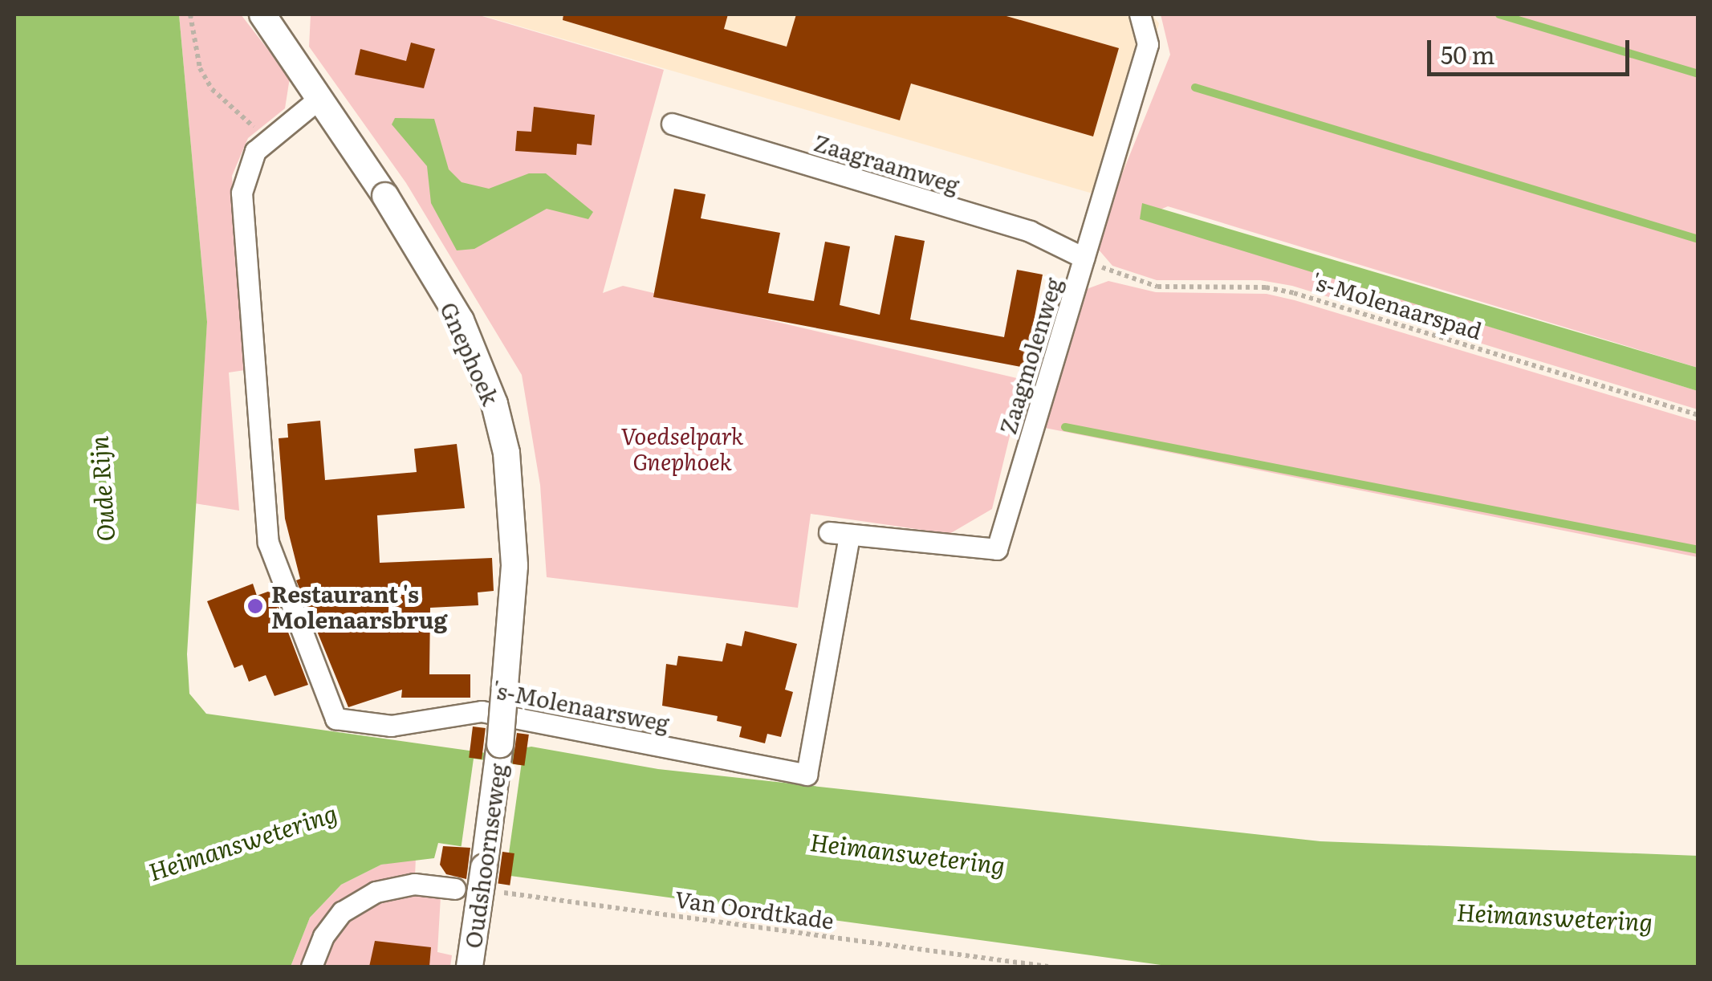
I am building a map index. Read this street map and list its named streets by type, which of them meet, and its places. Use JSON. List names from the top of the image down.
{
  "streets": {
    "street": [
      "Zaagraamweg",
      "Gnephoek",
      "Zaagmolenweg",
      "'s-Molenaarsweg",
      "Oudshoornseweg"
    ],
    "path": ["'s-Molenaarspad", "Van Oordtkade"]
  },
  "crossings": [
    ["Zaagraamweg", "'s-Molenaarspad"],
    ["Zaagraamweg", "Zaagmolenweg"],
    ["'s-Molenaarspad", "Zaagmolenweg"],
    ["Gnephoek", "'s-Molenaarsweg"],
    ["Gnephoek", "Oudshoornseweg"],
    ["Zaagmolenweg", "'s-Molenaarsweg"]
  ],
  "water": ["Oude Rijn", "Heimanswetering"],
  "parks": ["Voedselpark Gnephoek"],
  "places": ["Restaurant 's Molenaarsbrug"],
  "scale_bar": "50 m"
}
